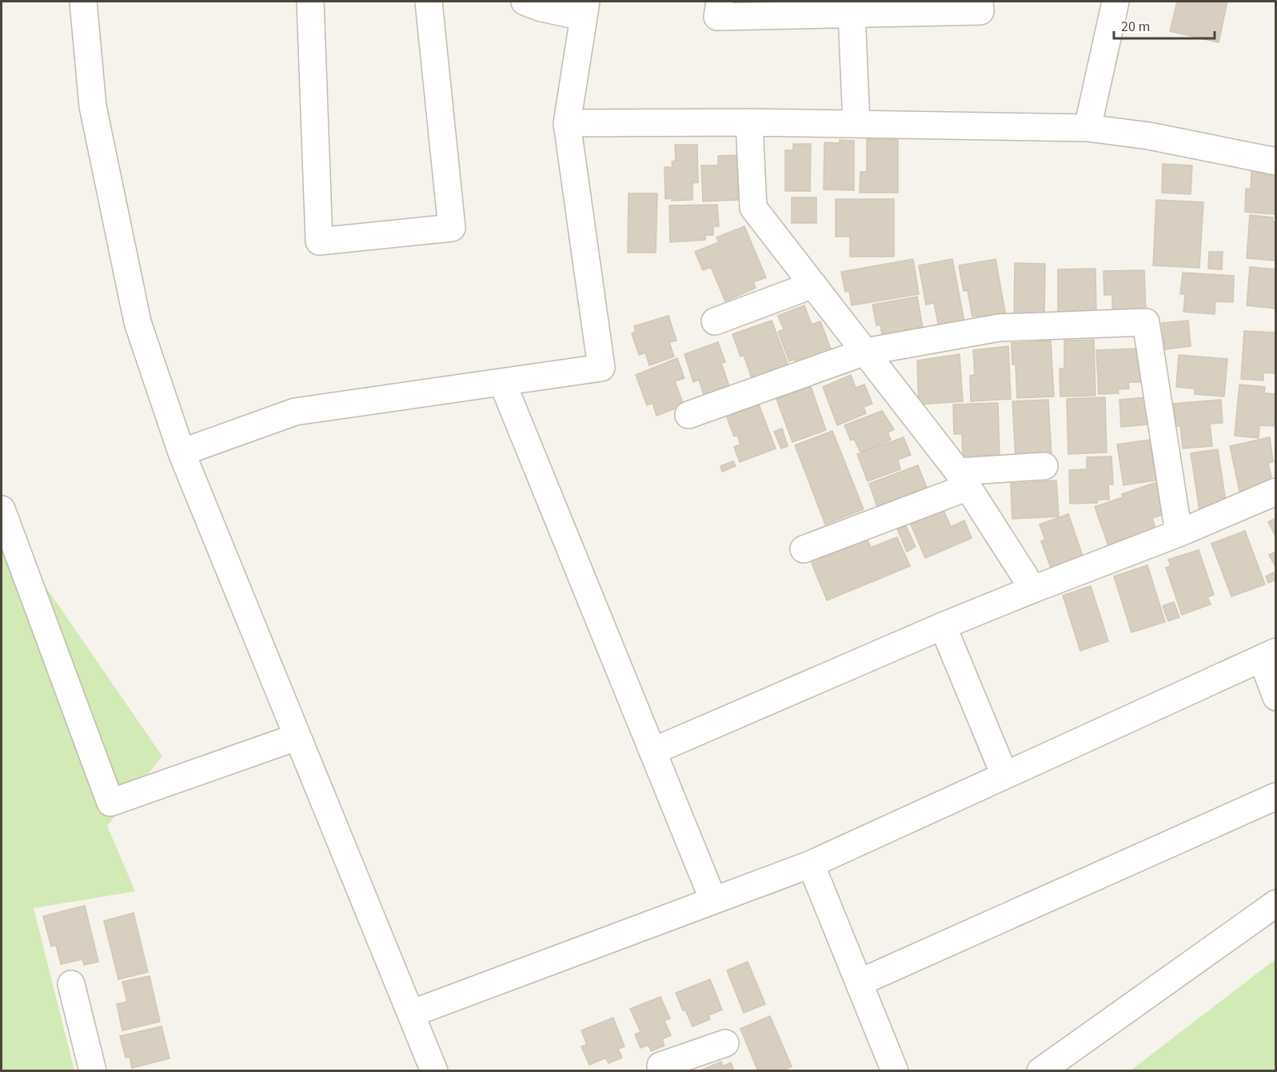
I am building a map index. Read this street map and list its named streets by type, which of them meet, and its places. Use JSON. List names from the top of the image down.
{
  "scale_bar": "20 m"
}
